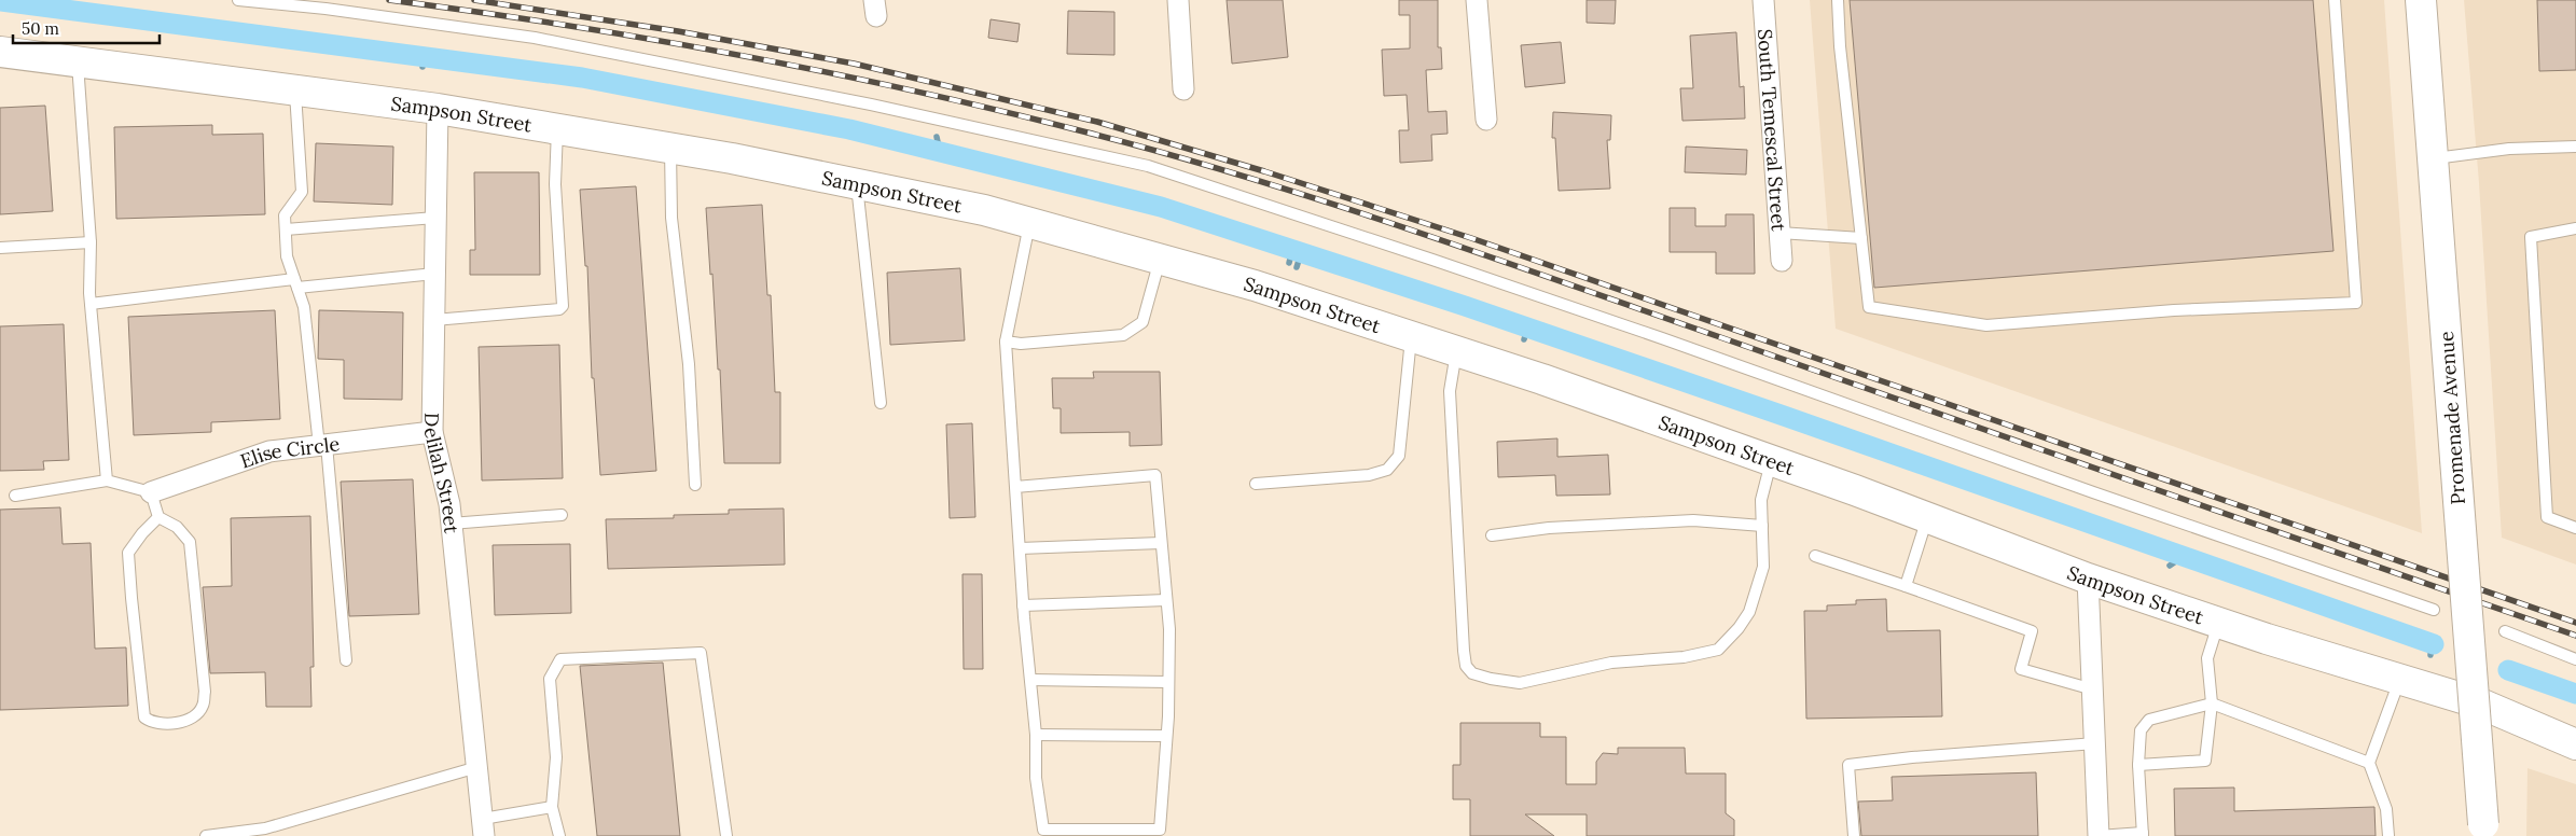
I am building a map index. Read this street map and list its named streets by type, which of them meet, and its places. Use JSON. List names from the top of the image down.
{
  "streets": {
    "street": [
      "Sampson Street",
      "South Temescal Street",
      "Promenade Avenue",
      "Elise Circle",
      "Delilah Street"
    ]
  },
  "crossings": [
    ["Sampson Street", "Delilah Street"],
    ["Elise Circle", "Delilah Street"]
  ],
  "scale_bar": "50 m"
}
